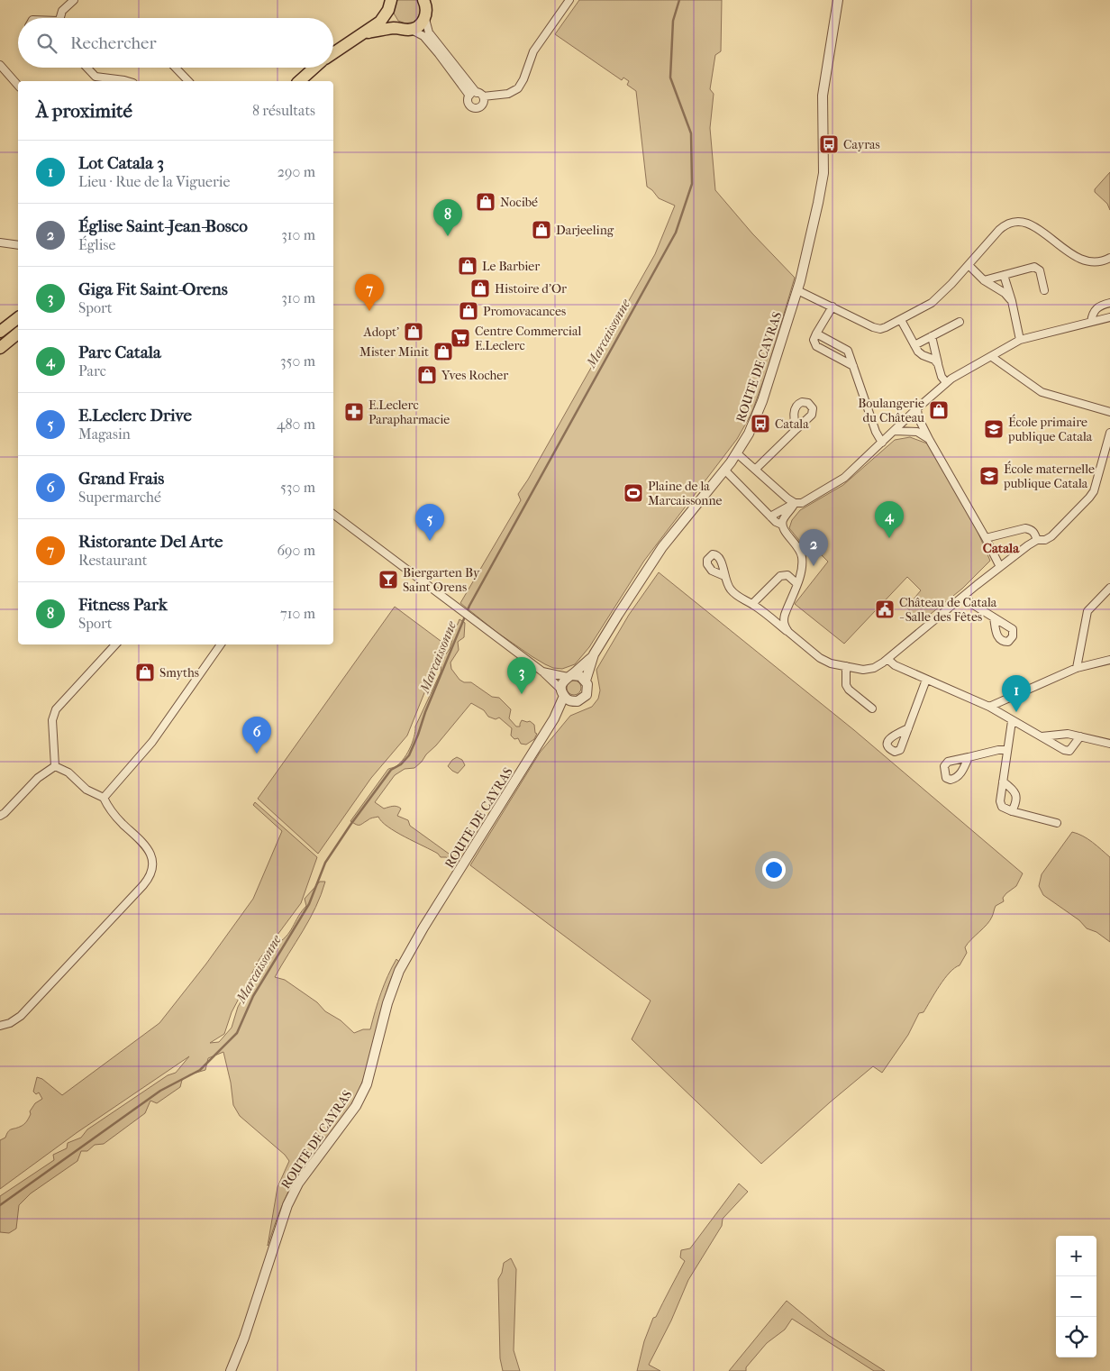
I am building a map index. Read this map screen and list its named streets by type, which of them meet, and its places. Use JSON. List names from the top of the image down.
{
  "streets": {
    "street": ["ROUTE DE CAYRAS"]
  },
  "districts": ["Catala"],
  "water": ["Marcaissonne"],
  "places": {
    "bus stop": ["Cayras", "Catala"],
    "shop": [
      "Nocibé",
      "Darjeeling",
      "Le Barbier",
      "Histoire d'Or",
      "Promovacances",
      "Adopt'",
      "Mister Minit",
      "Yves Rocher",
      "Boulangerie du Château",
      "Smyths"
    ],
    "supermarket": ["Centre Commercial E.Leclerc"],
    "pharmacy": ["E.Leclerc Parapharmacie"],
    "school or university": ["École primaire publique Catala", "École maternelle publique Catala"],
    "sports": ["Plaine de la Marcaissonne"],
    "bar": ["Biergarten By Saint Orens"],
    "public building": ["Château de Catala - Salle des Fêtes"]
  },
  "page": {
    "search": "Rechercher",
    "heading": ["À proximité", "8 résultats"],
    "list": [
      {
        "mark": "1",
        "name": "Lot Catala 3",
        "note": "Lieu · Rue de la Viguerie",
        "value": "290 m"
      },
      {
        "mark": "2",
        "name": "Église Saint-Jean-Bosco",
        "note": "Église",
        "value": "310 m"
      },
      {
        "mark": "3",
        "name": "Giga Fit Saint-Orens",
        "note": "Sport",
        "value": "310 m"
      },
      {
        "mark": "4",
        "name": "Parc Catala",
        "note": "Parc",
        "value": "350 m"
      },
      {
        "mark": "5",
        "name": "E.Leclerc Drive",
        "note": "Magasin",
        "value": "480 m"
      },
      {
        "mark": "6",
        "name": "Grand Frais",
        "note": "Supermarché",
        "value": "530 m"
      },
      {
        "mark": "7",
        "name": "Ristorante Del Arte",
        "note": "Restaurant",
        "value": "690 m"
      },
      {
        "mark": "8",
        "name": "Fitness Park",
        "note": "Sport",
        "value": "710 m"
      }
    ],
    "pins": [
      "8",
      "7",
      "4",
      "5",
      "2",
      "3",
      "1",
      "6"
    ],
    "map_buttons": ["+", "−"]
  }
}
